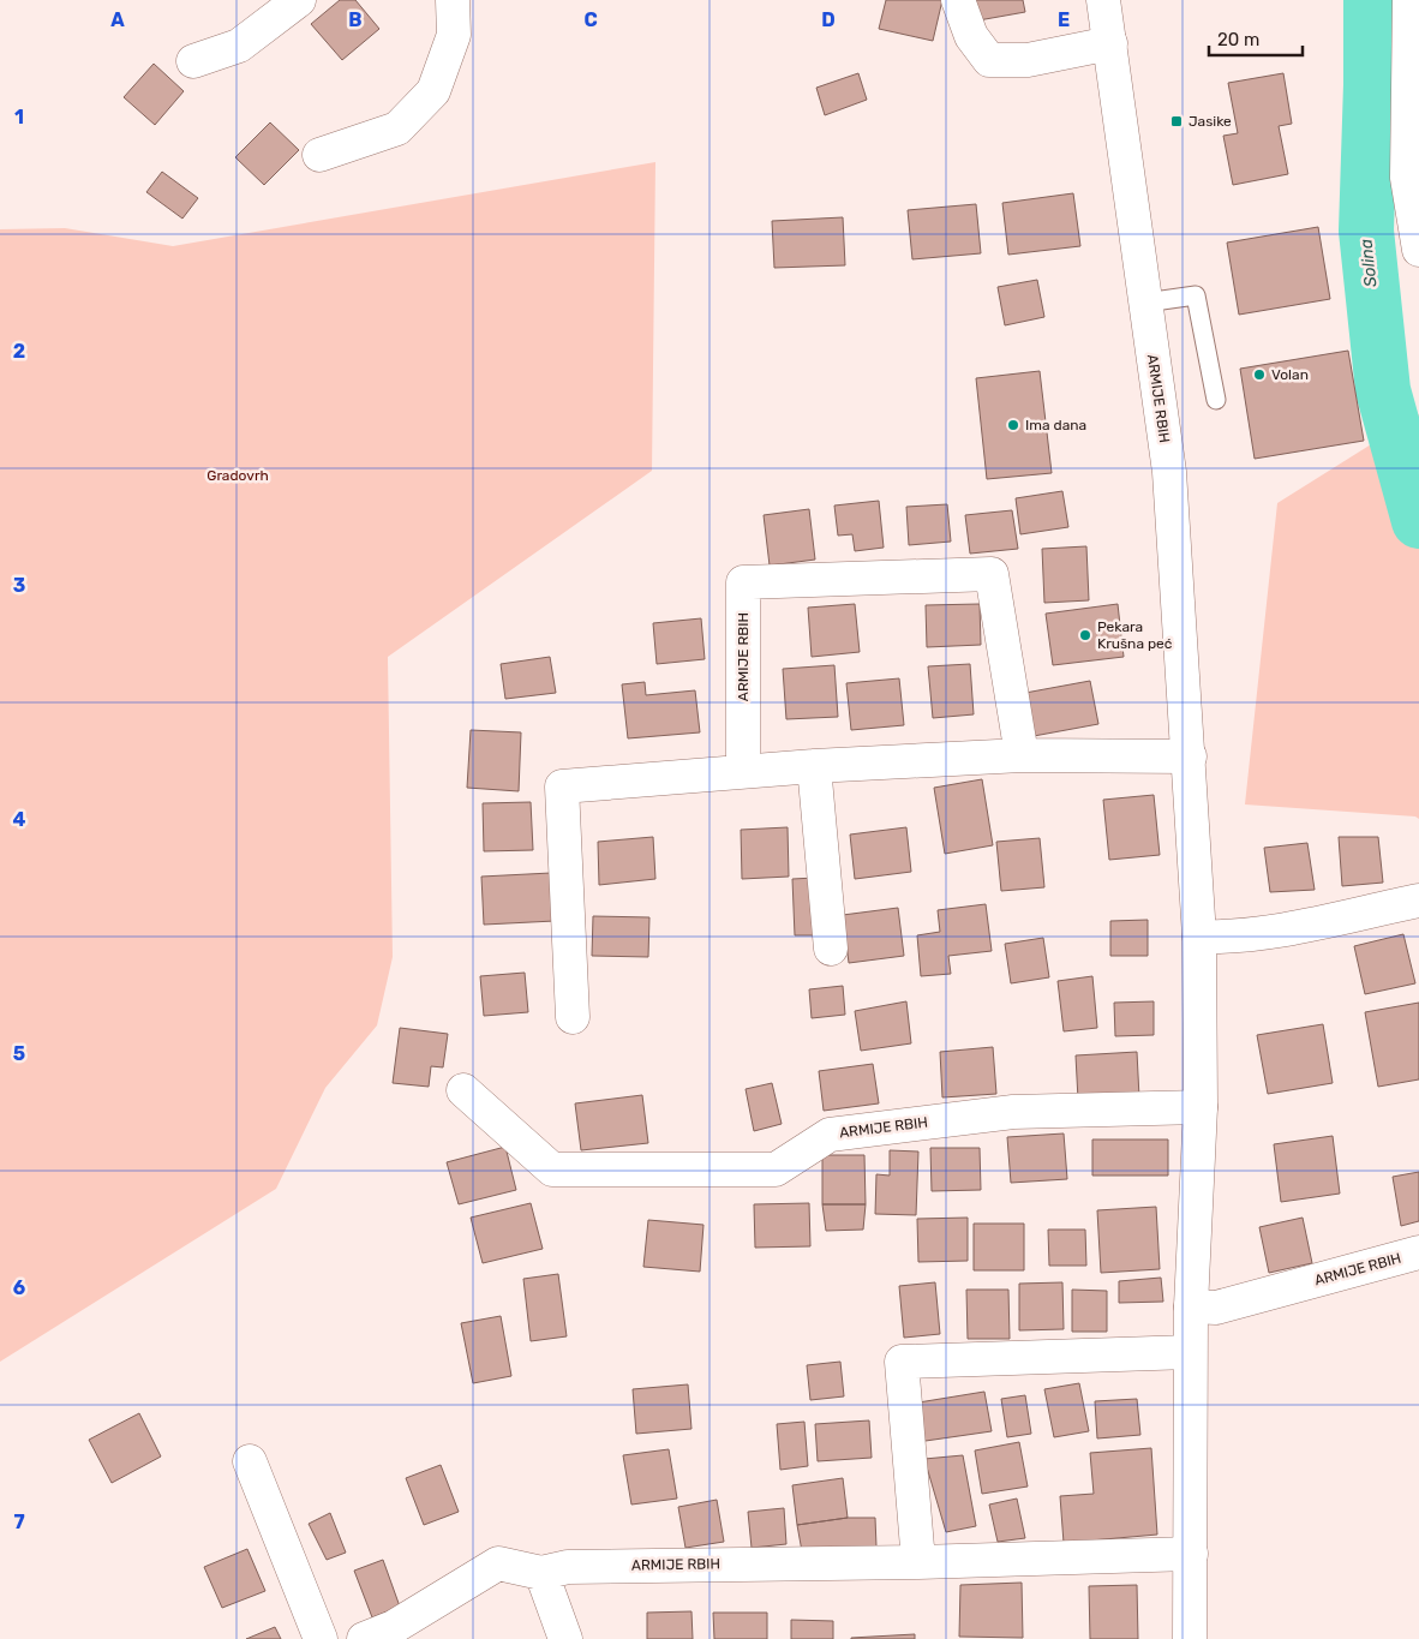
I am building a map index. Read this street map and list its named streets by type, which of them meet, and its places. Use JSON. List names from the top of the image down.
{
  "streets": {
    "street": ["ARMIJE RBIH"]
  },
  "water": ["Solina"],
  "parks": ["Gradovrh"],
  "places": {
    "transit": ["Jasike"],
    "other": ["Volan", "Ima dana", "Pekara Krušna peć"]
  },
  "scale_bar": "20 m",
  "grid": {
    "columns": [
      "A",
      "B",
      "C",
      "D",
      "E"
    ],
    "rows": [
      "1",
      "2",
      "3",
      "4",
      "5",
      "6",
      "7"
    ]
  }
}
